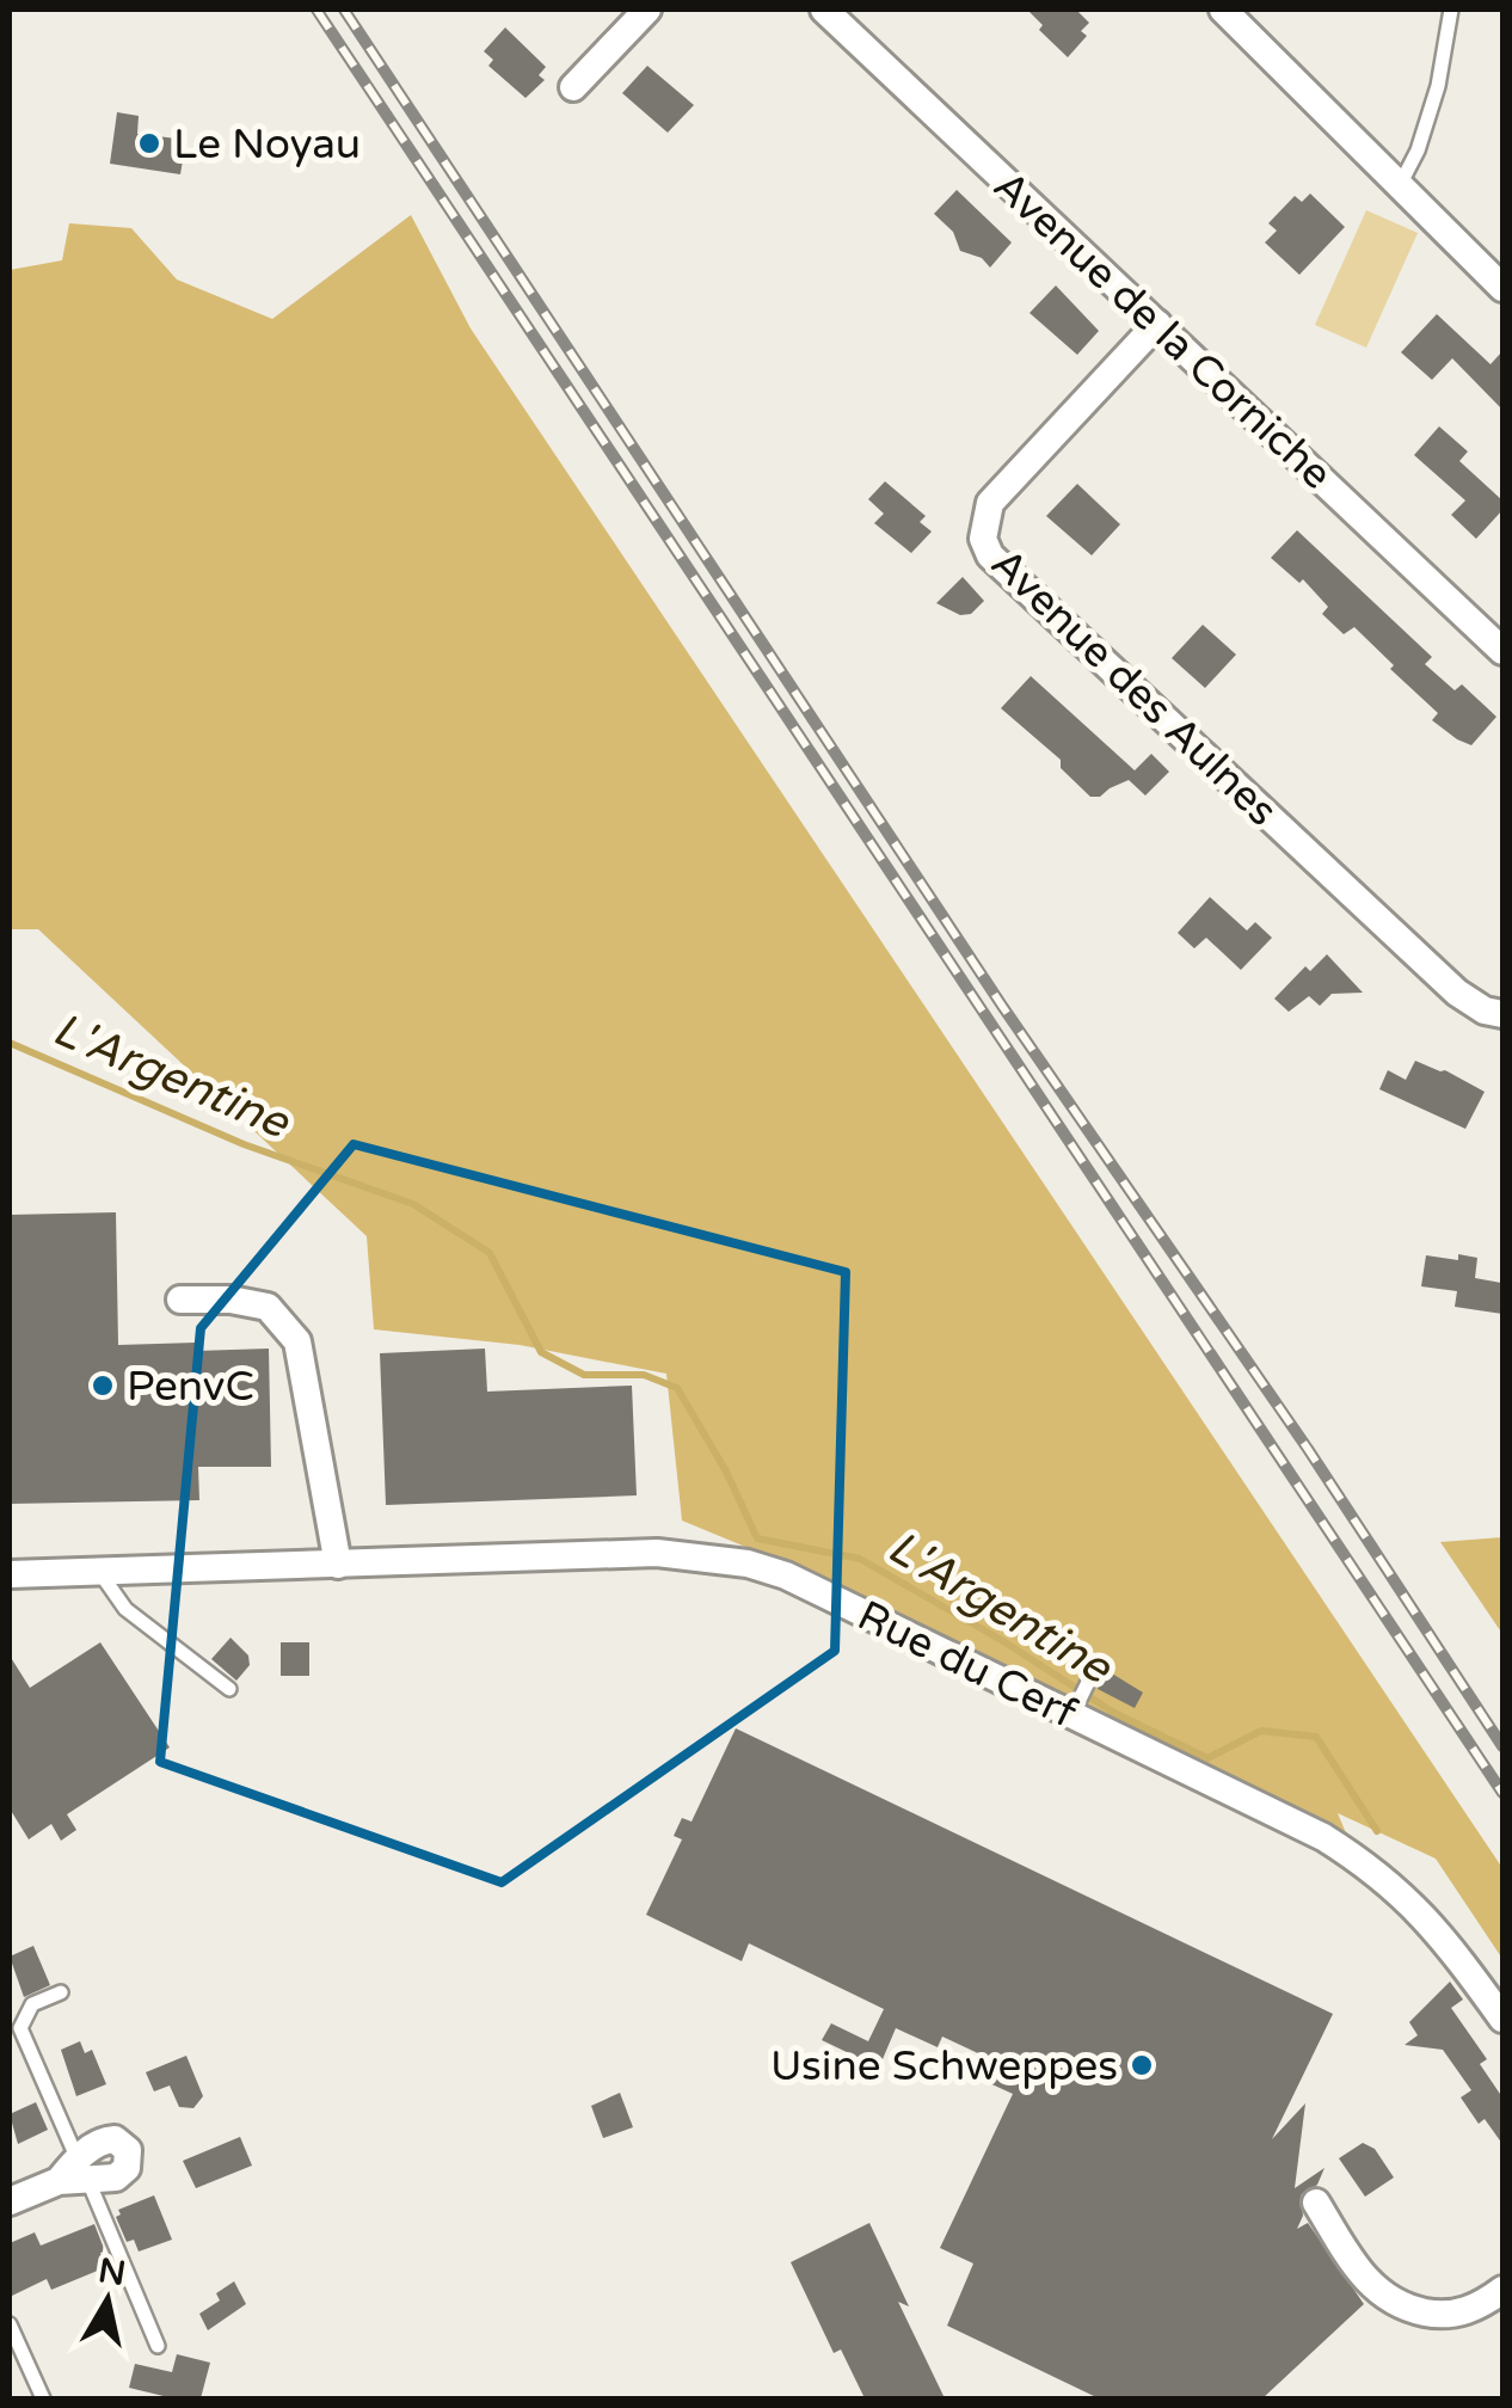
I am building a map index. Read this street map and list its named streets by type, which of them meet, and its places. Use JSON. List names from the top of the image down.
{
  "streets": {
    "street": ["Avenue de la Corniche", "Avenue des Aulnes", "Rue du Cerf"]
  },
  "crossings": [
    ["Avenue de la Corniche", "Avenue des Aulnes"]
  ],
  "water": ["L'Argentine"],
  "places": ["Le Noyau", "PenvC", "Usine Schweppes"],
  "north": "top"
}
